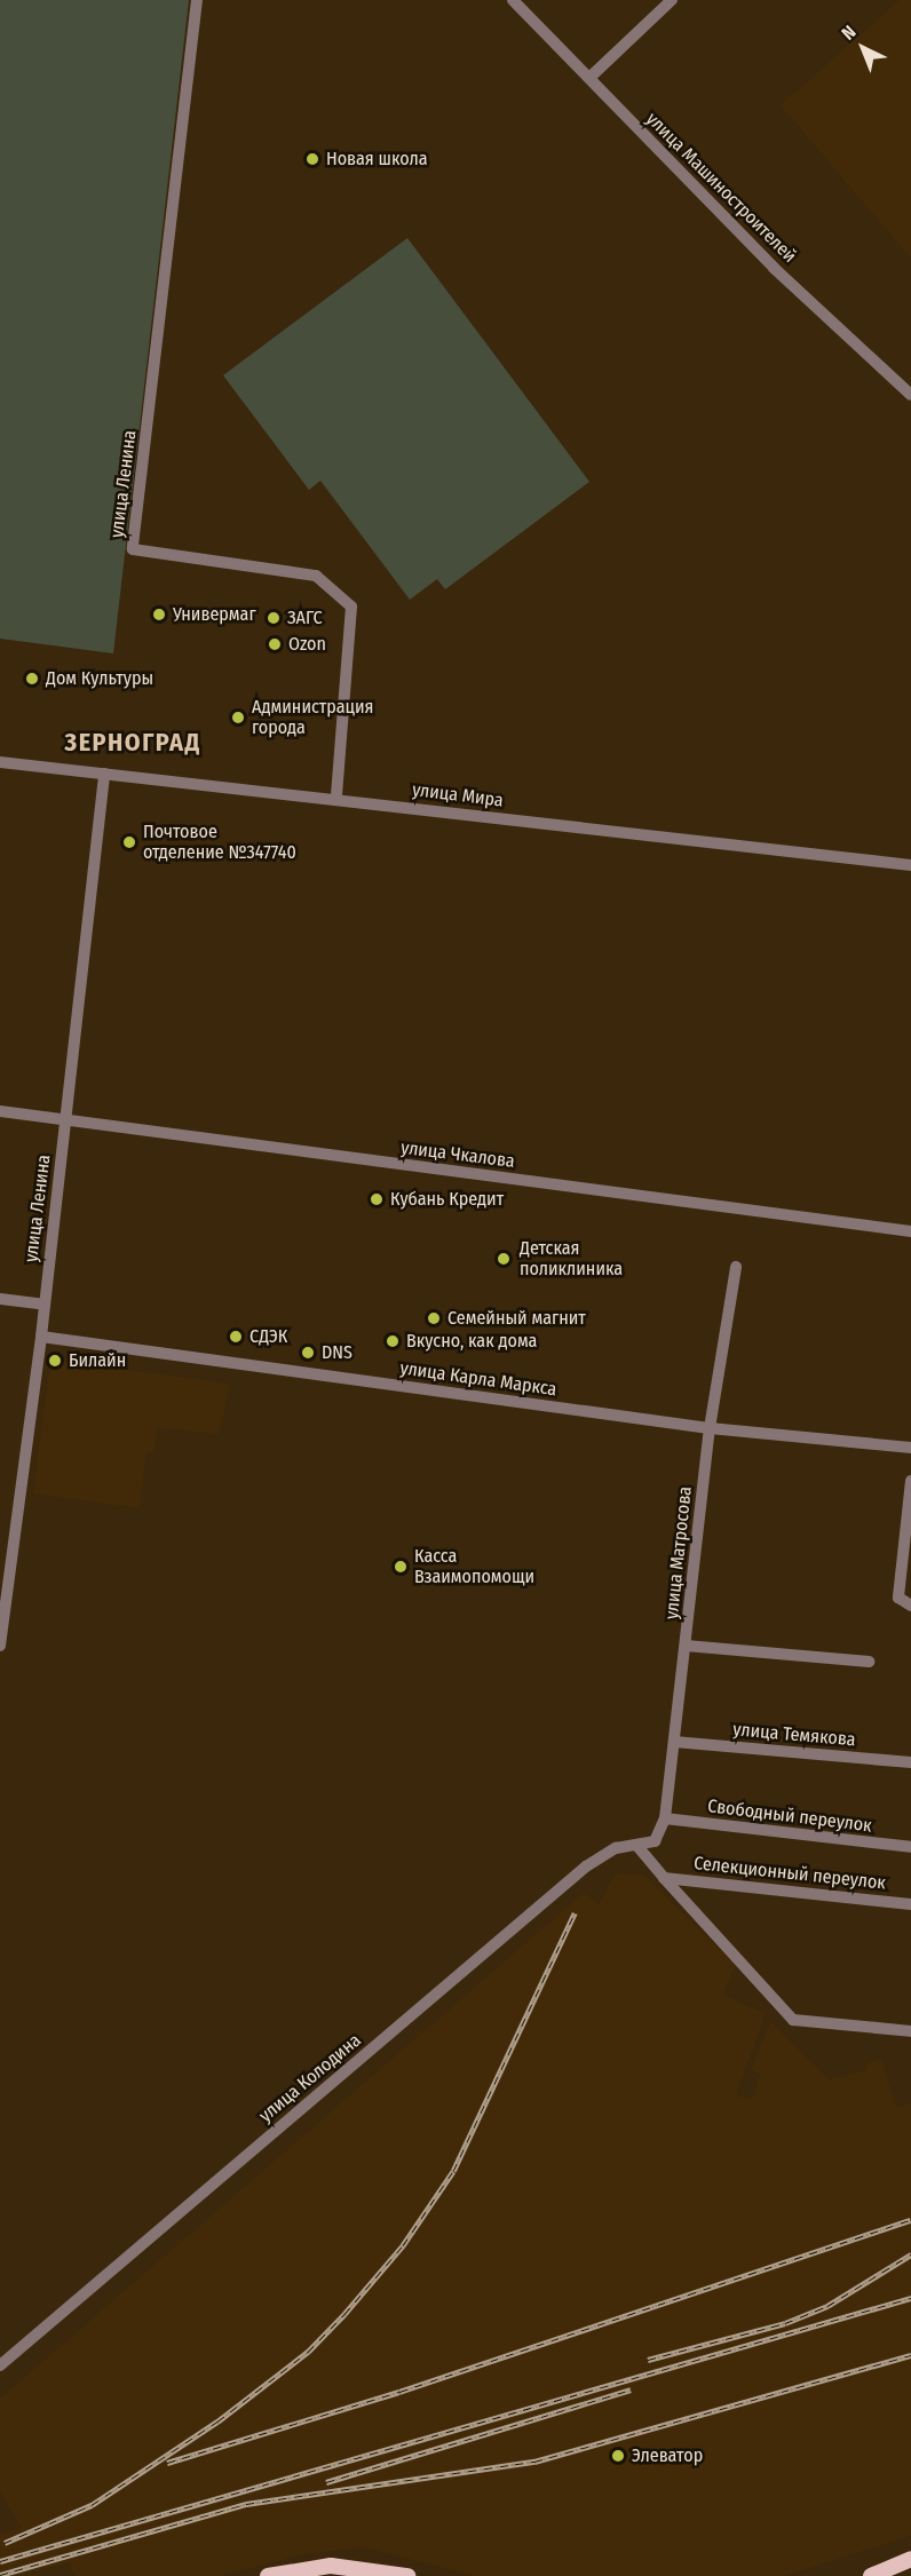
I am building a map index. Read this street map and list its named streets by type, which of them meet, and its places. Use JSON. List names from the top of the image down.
{
  "streets": {
    "street": [
      "улица Машиностроителей",
      "улица Ленина",
      "улица Мира",
      "улица Чкалова",
      "улица Карла Маркса",
      "улица Матросова",
      "улица Темякова",
      "Свободный переулок",
      "Селекционный переулок",
      "улица Колодина"
    ]
  },
  "crossings": [
    ["улица Ленина", "улица Мира"],
    ["улица Ленина", "улица Чкалова"],
    ["улица Ленина", "улица Карла Маркса"],
    ["улица Карла Маркса", "улица Матросова"],
    ["улица Матросова", "улица Темякова"],
    ["улица Матросова", "Свободный переулок"],
    ["улица Матросова", "улица Колодина"],
    ["Селекционный переулок", "улица Колодина"]
  ],
  "districts": ["ЗЕРНОГРАД"],
  "places": [
    "Новая школа",
    "Универмаг",
    "ЗАГС",
    "Ozon",
    "Дом Культуры",
    "Администрация города",
    "Почтовое отделение №347740",
    "Кубань Кредит",
    "Детская поликлиника",
    "Семейный магнит",
    "СДЭК",
    "Вкусно, как дома",
    "DNS",
    "Билайн",
    "Касса Взаимопомощи",
    "Элеватор"
  ],
  "north": "top left"
}
